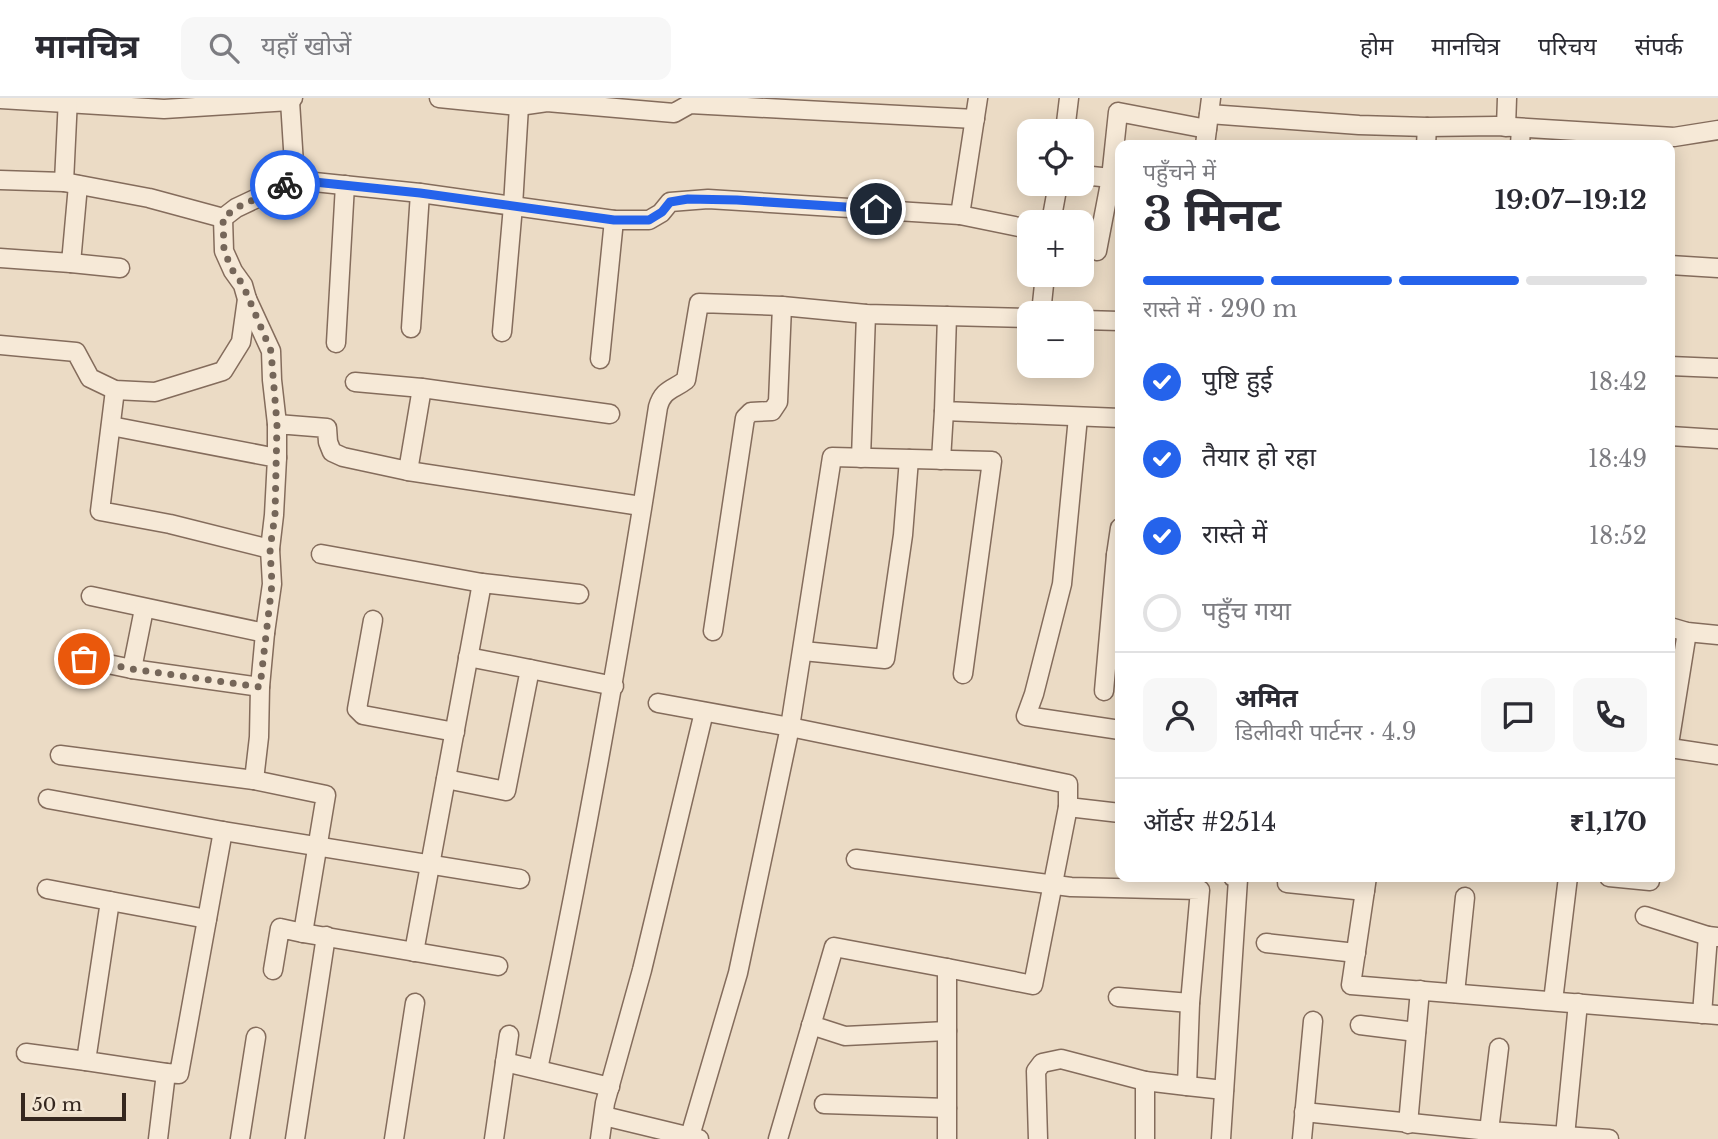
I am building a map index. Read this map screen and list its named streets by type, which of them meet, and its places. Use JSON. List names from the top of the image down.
{
  "scale_bar": "50 m",
  "page": {
    "header": "मानचित्र",
    "search": "यहाँ खोजें",
    "nav": [
      "होम",
      "मानचित्र",
      "परिचय",
      "संपर्क"
    ],
    "map_buttons": ["+", "−"],
    "heading": ["3 मिनट", "पहुँचने में", "19:07–19:12"],
    "panel": [
      "अमित",
      "डिलीवरी पार्टनर · 4.9",
      "ऑर्डर #2514",
      "₹1,170"
    ],
    "bar": "रास्ते में · 290 m",
    "list": [
      ["पुष्टि हुई", "18:42"],
      ["तैयार हो रहा", "18:49"],
      ["रास्ते में", "18:52"],
      "पहुँच गया"
    ],
    "scale": "50 m"
  }
}
